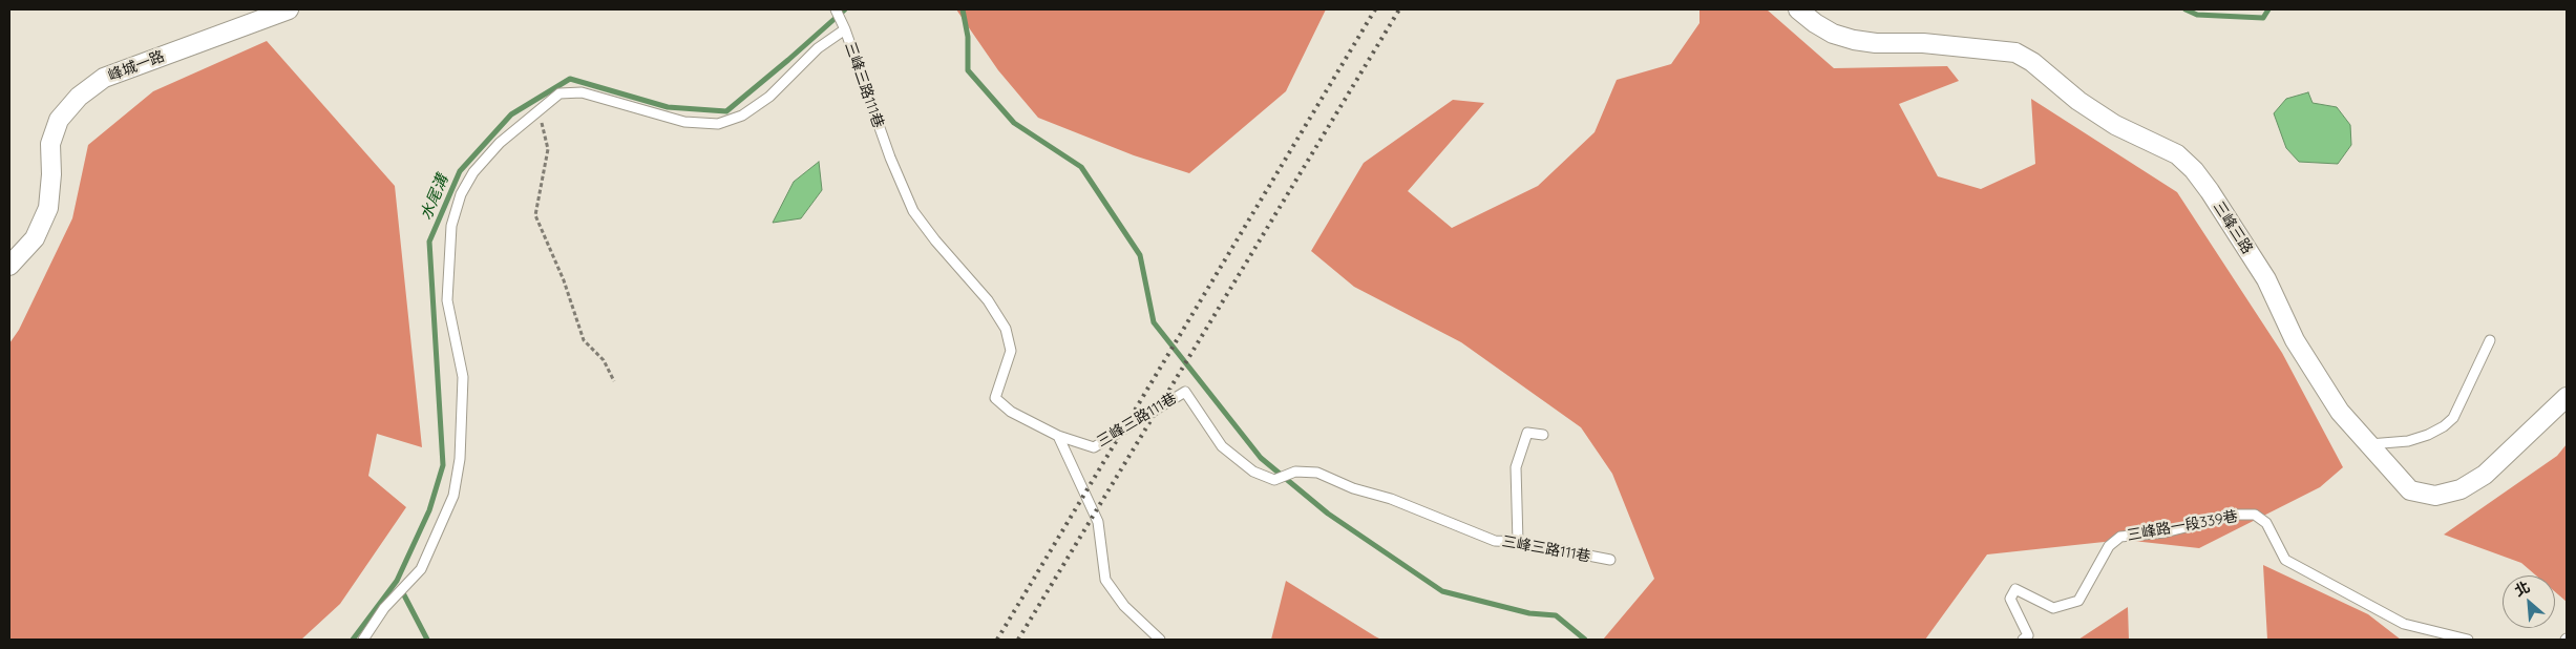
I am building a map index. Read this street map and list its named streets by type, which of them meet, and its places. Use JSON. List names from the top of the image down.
{
  "streets": {
    "street": ["峰城一路", "三峰三路"],
    "lane": ["三峰三路111巷", "三峰路一段339巷"]
  },
  "water": ["水尾溝"],
  "north": "top left"
}
